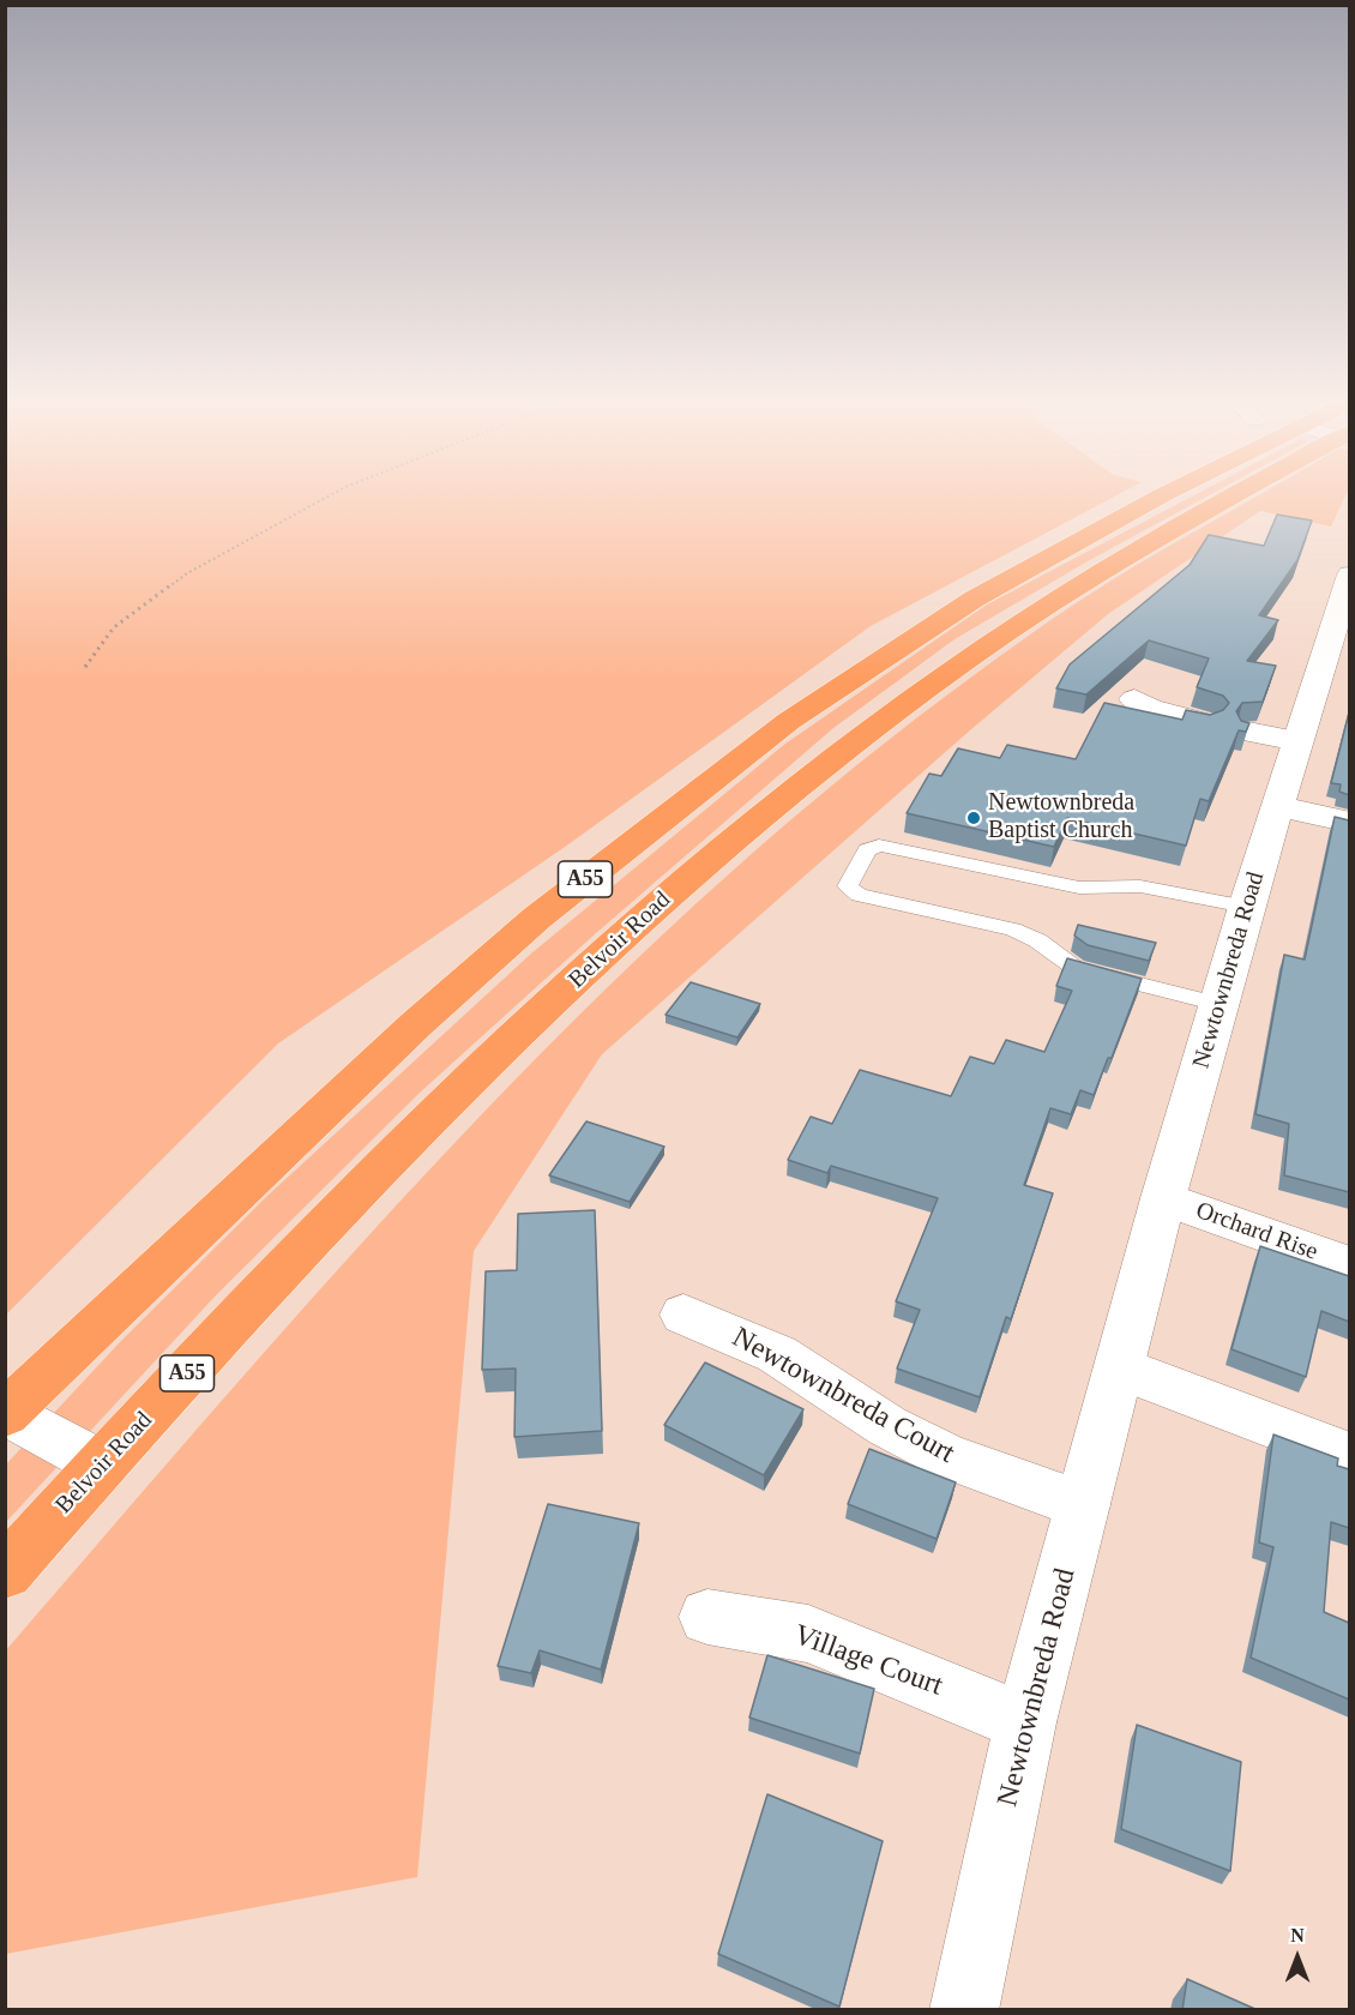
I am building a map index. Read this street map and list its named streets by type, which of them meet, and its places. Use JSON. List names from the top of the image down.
{
  "streets": {
    "highway": ["A55", "Belvoir Road"],
    "street": [
      "Newtownbreda Road",
      "Orchard Rise",
      "Newtownbreda Court",
      "Village Court"
    ]
  },
  "crossings": [
    ["Newtownbreda Road", "Orchard Rise"],
    ["Newtownbreda Road", "Newtownbreda Court"],
    ["Newtownbreda Road", "Village Court"]
  ],
  "places": ["Newtownbreda Baptist Church"],
  "north": "top"
}
